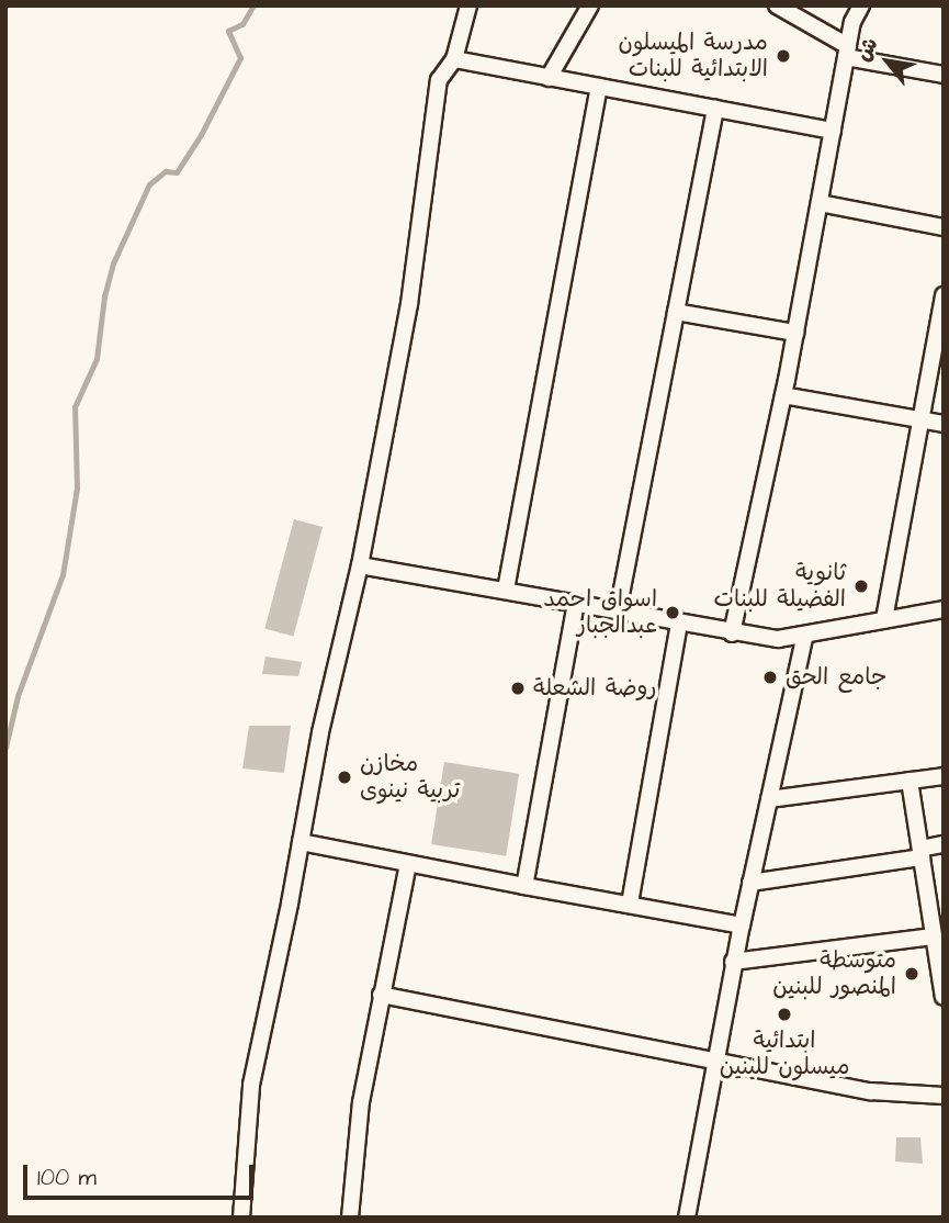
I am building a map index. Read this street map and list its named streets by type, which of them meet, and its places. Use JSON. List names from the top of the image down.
{
  "places": [
    "مدرسة الميسلون الابتدائية للبنات",
    "ثانوية الفضيلة للبنات",
    "اسواق احمد عبدالجبار",
    "جامع الحق",
    "روضة الشعلة",
    "مخازن تربية نينوى",
    "متوسطة المنصور للبنين",
    "ابتدائية ميسلون للبنين"
  ],
  "scale_bar": "100 m",
  "north": "top left"
}
